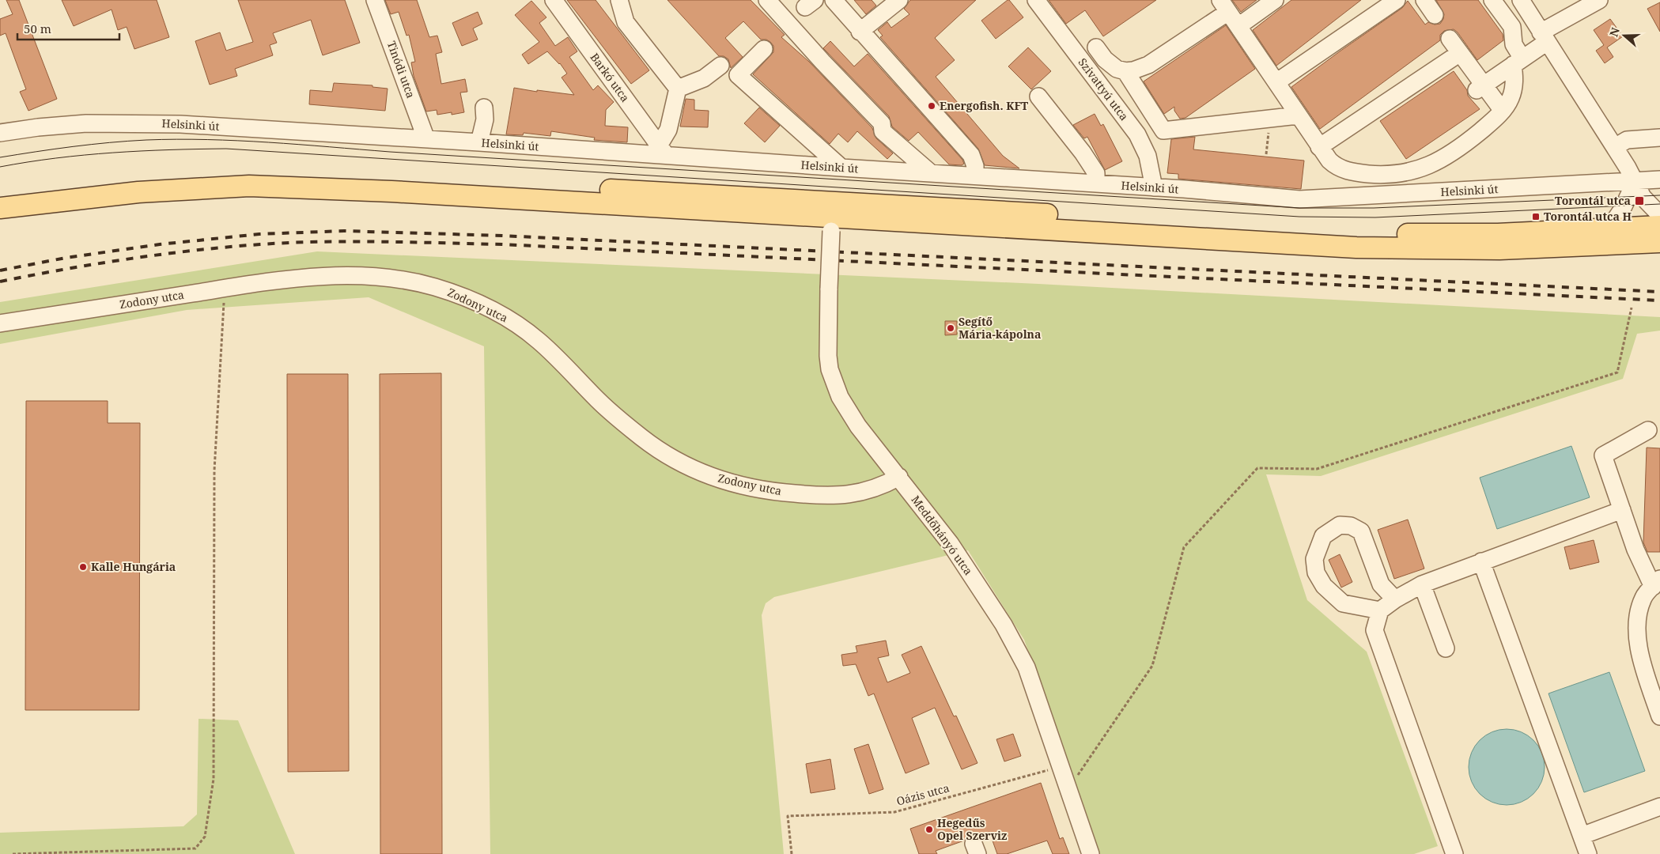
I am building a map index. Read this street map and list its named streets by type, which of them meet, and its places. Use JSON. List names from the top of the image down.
{
  "streets": {
    "street": [
      "Tinódi utca",
      "Barkó utca",
      "Szivattyú utca",
      "Helsinki út",
      "Zodony utca",
      "Meddőhányó utca"
    ],
    "path": ["Oázis utca"]
  },
  "crossings": [
    ["Tinódi utca", "Helsinki út"],
    ["Barkó utca", "Helsinki út"],
    ["Szivattyú utca", "Helsinki út"],
    ["Zodony utca", "Meddőhányó utca"],
    ["Meddőhányó utca", "Oázis utca"]
  ],
  "places": {
    "other": [
      "Energofish. KFT",
      "Segítő Mária-kápolna",
      "Kalle Hungária",
      "Hegedűs Opel Szerviz"
    ],
    "transit": ["Torontál utca", "Torontál utca H"]
  },
  "scale_bar": "50 m",
  "north": "left"
}
